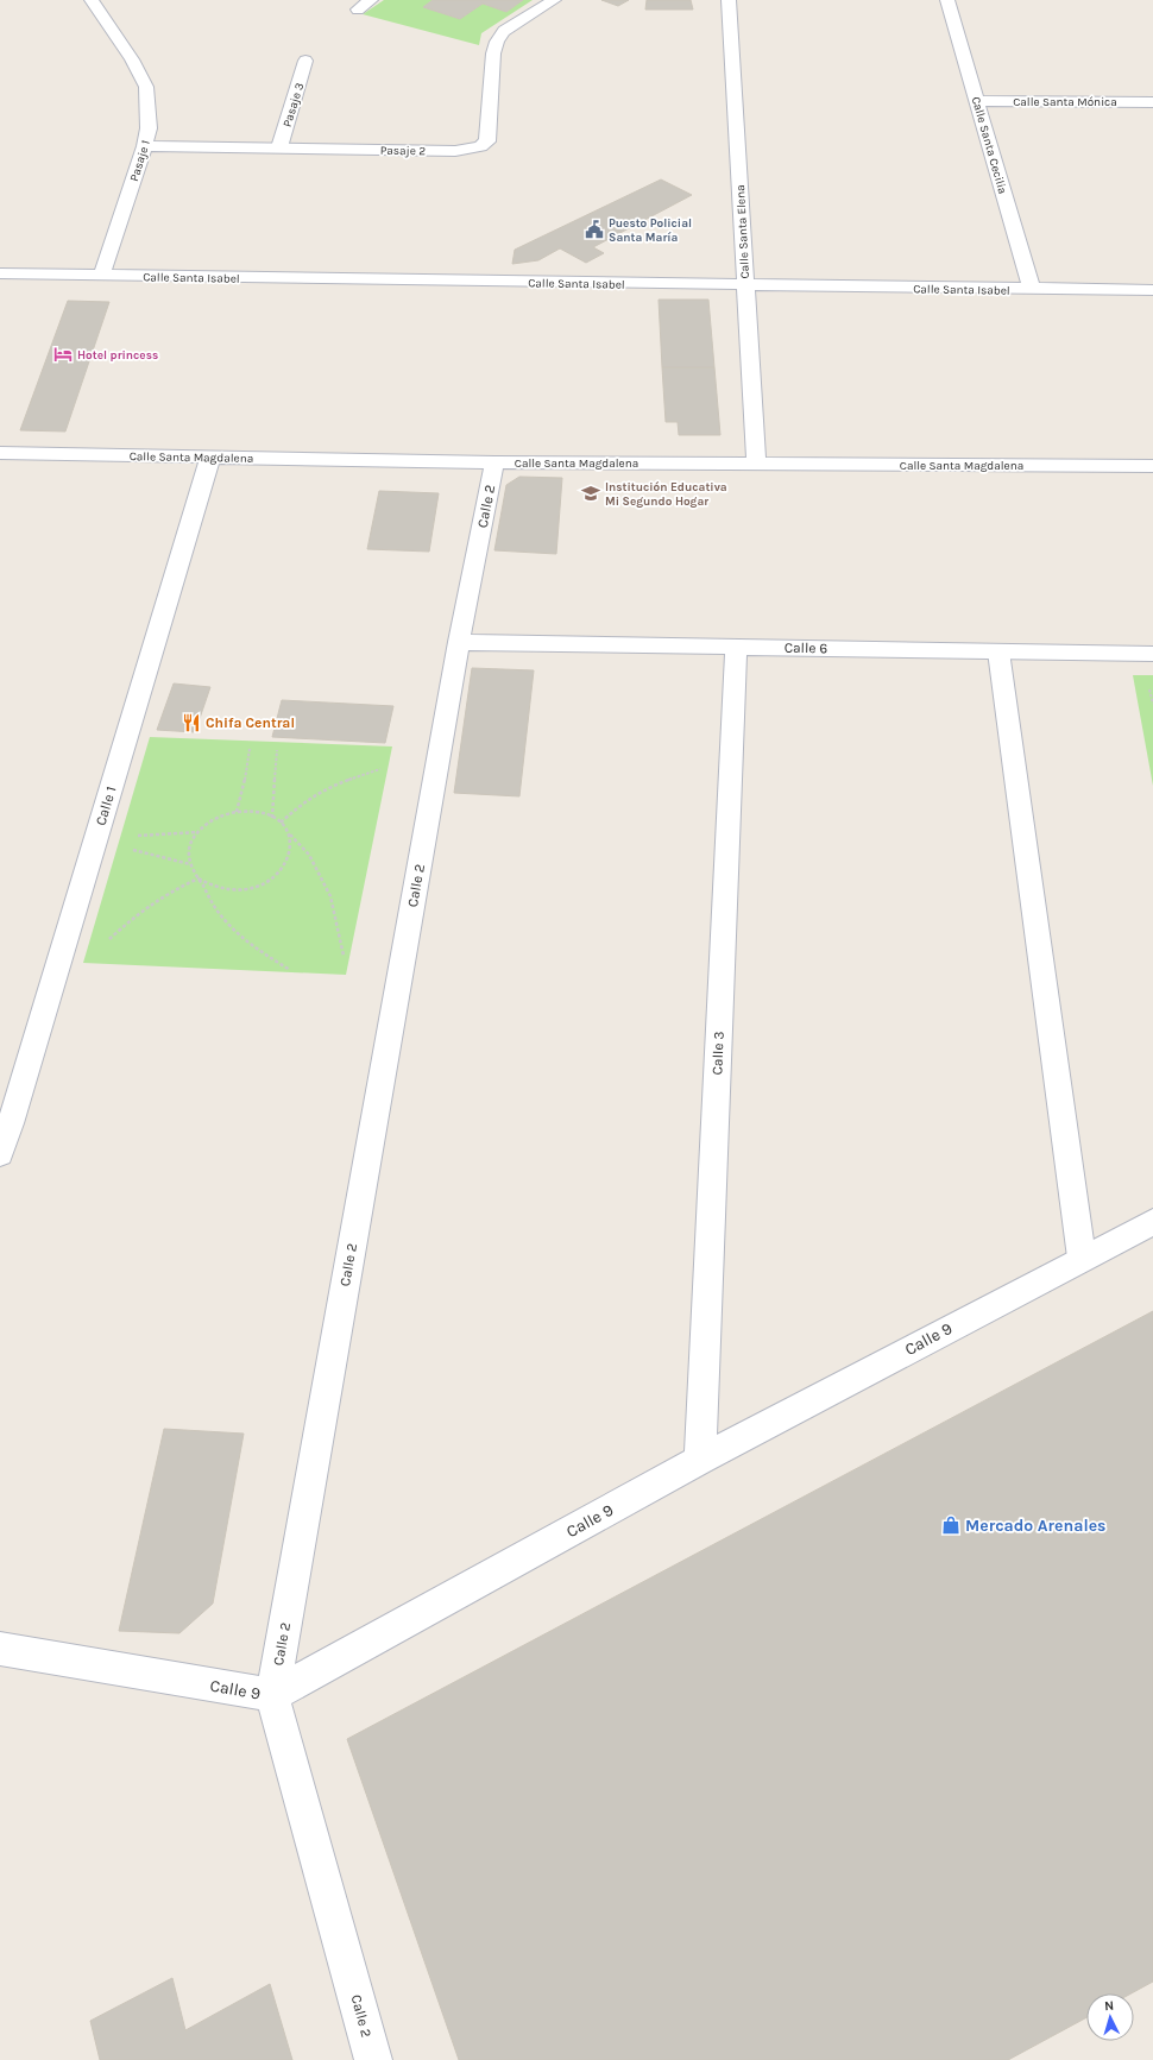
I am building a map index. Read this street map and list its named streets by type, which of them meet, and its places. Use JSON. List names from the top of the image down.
{
  "streets": {
    "street": [
      "Calle Santa Mónica",
      "Pasaje 3",
      "Calle Santa Cecilia",
      "Pasaje 2",
      "Pasaje 1",
      "Calle Santa Elena",
      "Calle Santa Isabel",
      "Calle Santa Magdalena",
      "Calle 2",
      "Calle 6",
      "Calle 1",
      "Calle 3",
      "Calle 9"
    ]
  },
  "crossings": [
    ["Calle Santa Mónica", "Calle Santa Cecilia"],
    ["Pasaje 3", "Pasaje 2"],
    ["Calle Santa Cecilia", "Calle Santa Isabel"],
    ["Pasaje 2", "Pasaje 1"],
    ["Pasaje 1", "Calle Santa Isabel"],
    ["Calle Santa Elena", "Calle Santa Isabel"],
    ["Calle Santa Elena", "Calle Santa Magdalena"],
    ["Calle Santa Magdalena", "Calle 2"],
    ["Calle Santa Magdalena", "Calle 1"],
    ["Calle 2", "Calle 6"],
    ["Calle 2", "Calle 9"],
    ["Calle 6", "Calle 3"],
    ["Calle 3", "Calle 9"]
  ],
  "places": {
    "public building": ["Puesto Policial Santa María"],
    "hotel": ["Hotel princess"],
    "school or university": ["Institución Educativa Mi Segundo Hogar"],
    "restaurant": ["Chifa Central"],
    "shop": ["Mercado Arenales"]
  },
  "north": "top"
}
